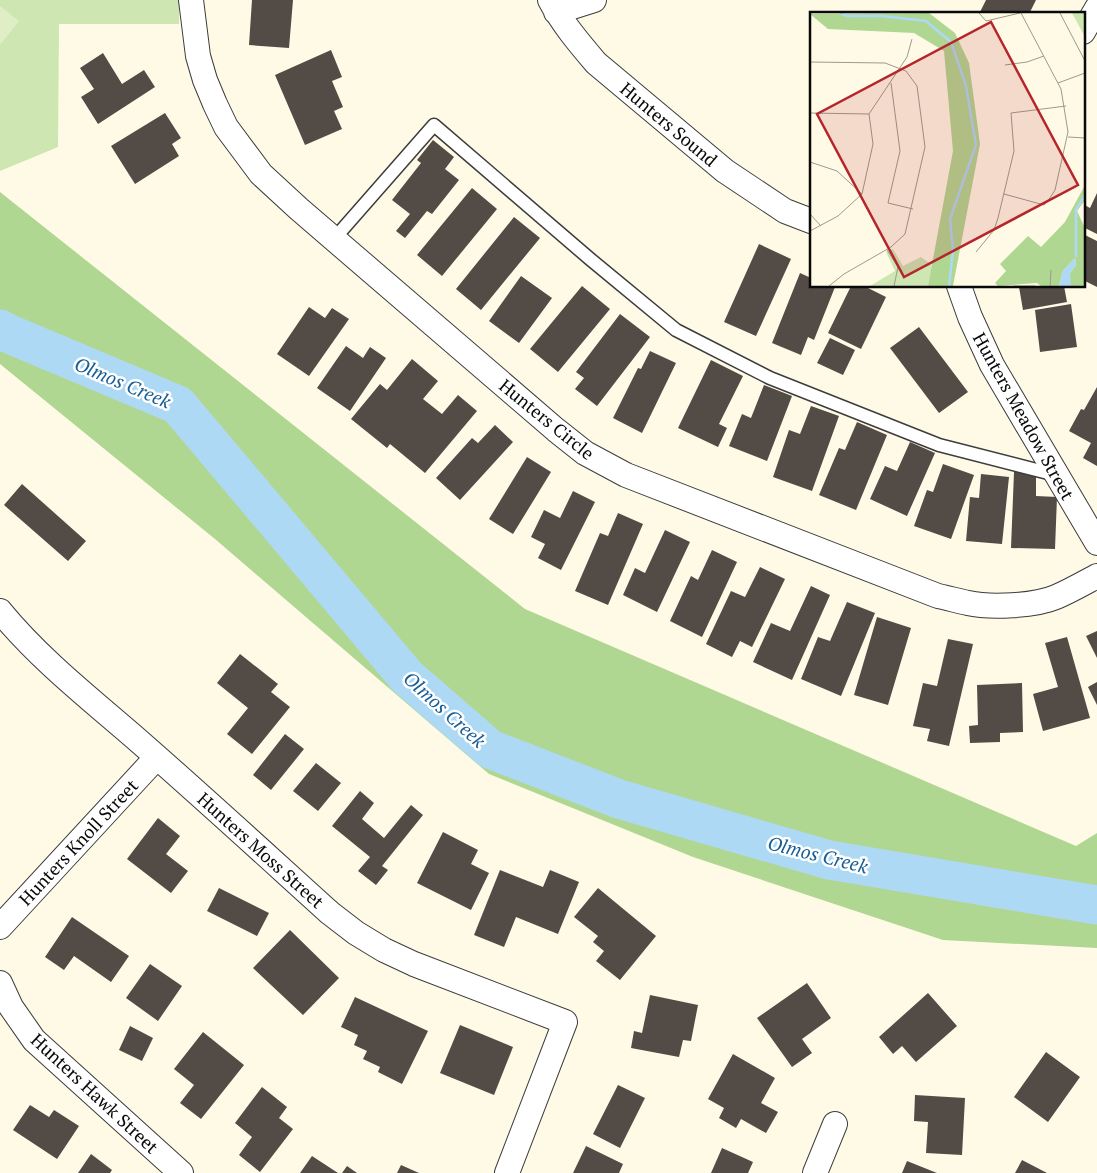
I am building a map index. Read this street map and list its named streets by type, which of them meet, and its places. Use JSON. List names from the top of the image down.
{
  "streets": {
    "street": [
      "Hunters Sound",
      "Hunters Meadow Street",
      "Hunters Circle",
      "Hunters Knoll Street",
      "Hunters Moss Street",
      "Hunters Hawk Street"
    ]
  },
  "crossings": [
    ["Hunters Knoll Street", "Hunters Moss Street"]
  ],
  "water": ["Olmos Creek"]
}
